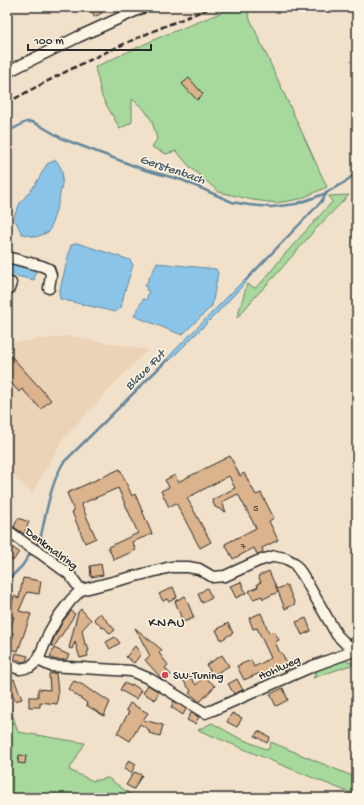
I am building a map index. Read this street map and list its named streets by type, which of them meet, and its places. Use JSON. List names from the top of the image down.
{
  "streets": {
    "street": ["Denkmalring", "Hohlweg"]
  },
  "districts": ["KNAU"],
  "water": ["Gerstenbach", "Blaue Fut"],
  "places": ["SW-Tuning"],
  "house_numbers": ["5", "7"],
  "scale_bar": "100 m"
}
